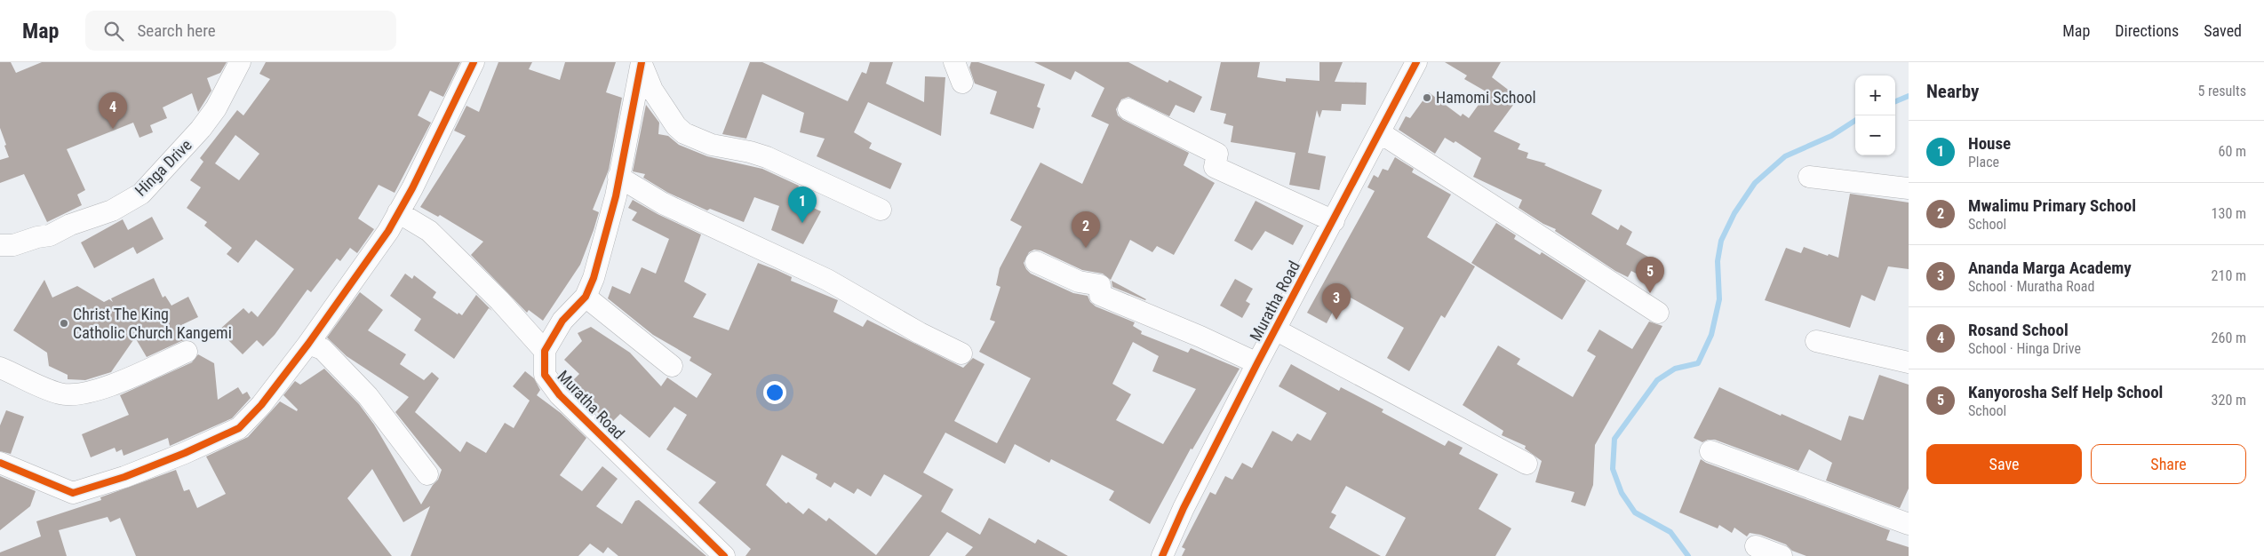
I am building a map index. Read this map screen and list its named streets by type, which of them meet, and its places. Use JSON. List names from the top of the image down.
{
  "streets": {
    "street": ["Hinga Drive", "Muratha Road"]
  },
  "places": ["Hamomi School", "Christ The King Catholic Church Kangemi"],
  "page": {
    "header": "Map",
    "search": "Search here",
    "nav": ["Map", "Directions", "Saved"],
    "heading": ["Nearby", "5 results"],
    "map_buttons": ["+", "−"],
    "pins": [
      "4",
      "1",
      "2",
      "5",
      "3"
    ],
    "list": [
      {
        "mark": "1",
        "name": "House",
        "note": "Place",
        "value": "60 m"
      },
      {
        "mark": "2",
        "name": "Mwalimu Primary School",
        "note": "School",
        "value": "130 m"
      },
      {
        "mark": "3",
        "name": "Ananda Marga Academy",
        "note": "School · Muratha Road",
        "value": "210 m"
      },
      {
        "mark": "4",
        "name": "Rosand School",
        "note": "School · Hinga Drive",
        "value": "260 m"
      },
      {
        "mark": "5",
        "name": "Kanyorosha Self Help School",
        "note": "School",
        "value": "320 m"
      }
    ],
    "buttons": ["Save", "Share"]
  }
}
